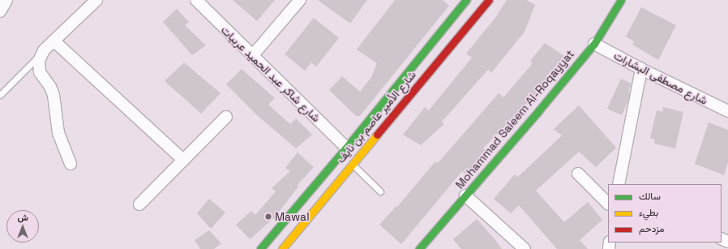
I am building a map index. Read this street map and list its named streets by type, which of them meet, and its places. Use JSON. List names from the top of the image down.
{
  "streets": {
    "main road": ["شارع الأمير عاصم بن نايف", "Mohammad Saleem Al-Roqayyat"],
    "street": ["شارع شاكر عبد الحميد عربيات", "شارع مصطفى البشارات"]
  },
  "crossings": [
    ["شارع شاكر عبد الحميد عربيات", "شارع الأمير عاصم بن نايف"],
    ["شارع مصطفى البشارات", "Mohammad Saleem Al-Roqayyat"]
  ],
  "places": ["Mawal"],
  "legend": ["سالك", "بطيء", "مزدحم"],
  "north": "top"
}
